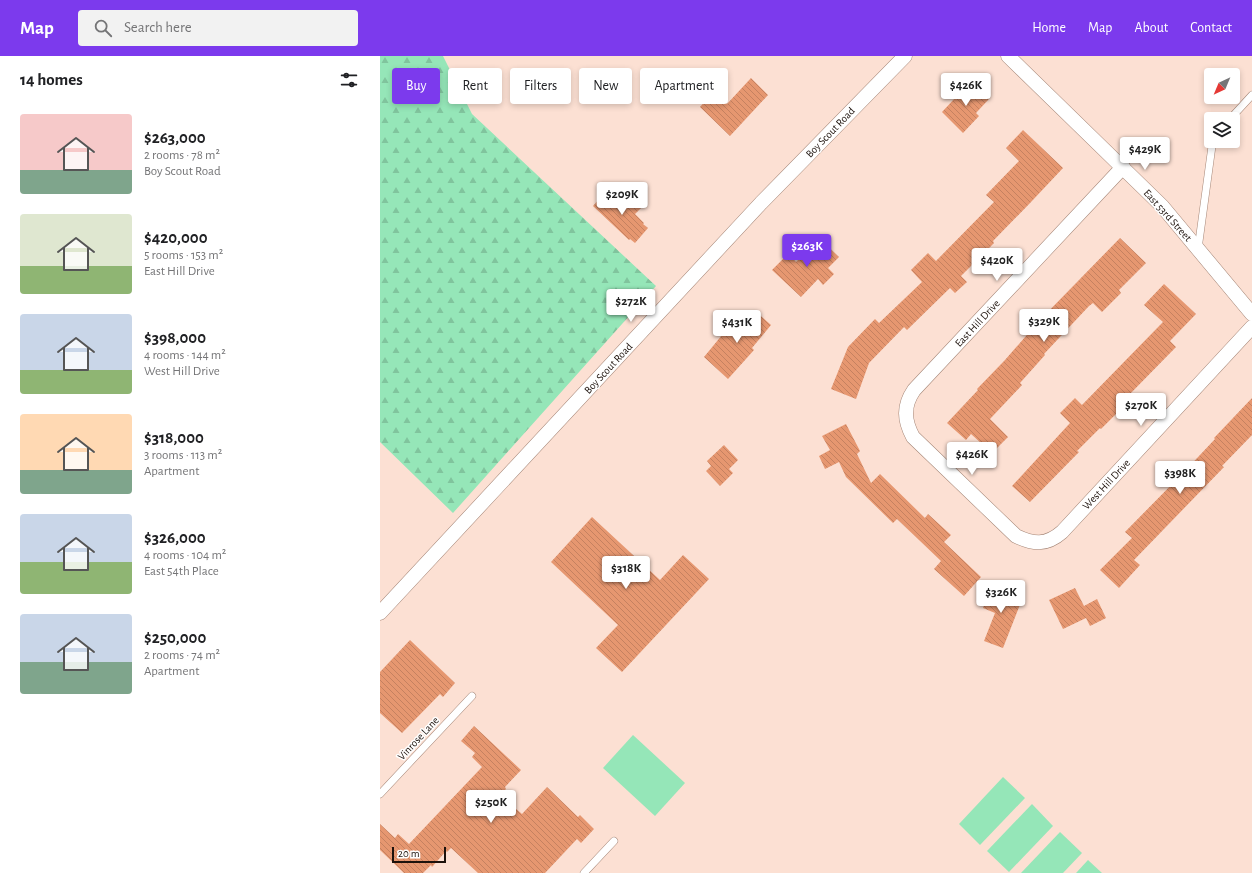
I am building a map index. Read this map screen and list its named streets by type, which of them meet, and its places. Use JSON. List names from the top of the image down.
{
  "streets": {
    "street": [
      "Boy Scout Road",
      "East 53rd Street",
      "East Hill Drive",
      "West Hill Drive"
    ],
    "lane": ["Vinrose Lane"]
  },
  "crossings": [
    ["East 53rd Street", "East Hill Drive"],
    ["East Hill Drive", "West Hill Drive"]
  ],
  "scale_bar": "20 m",
  "north": "bottom left",
  "page": {
    "header": "Map",
    "search": "Search here",
    "nav": [
      "Home",
      "Map",
      "About",
      "Contact"
    ],
    "heading": "14 homes",
    "chip": [
      "Buy",
      "Rent",
      "Filters",
      "New",
      "Apartment"
    ],
    "price": [
      "$426K",
      "$429K",
      "$209K",
      "$263K",
      "$420K",
      "$272K",
      "$329K",
      "$431K",
      "$270K",
      "$426K",
      "$398K",
      "$318K",
      "$326K",
      "$250K"
    ],
    "list": [
      {
        "name": "$263,000",
        "note": "2 rooms · 78 m² · Boy Scout Road"
      },
      {
        "name": "$420,000",
        "note": "5 rooms · 153 m² · East Hill Drive"
      },
      {
        "name": "$398,000",
        "note": "4 rooms · 144 m² · West Hill Drive"
      },
      {
        "name": "$318,000",
        "note": "3 rooms · 113 m² · Apartment"
      },
      {
        "name": "$326,000",
        "note": "4 rooms · 104 m² · East 54th Place"
      },
      {
        "name": "$250,000",
        "note": "2 rooms · 74 m² · Apartment"
      }
    ],
    "scale": "20 m"
  }
}
